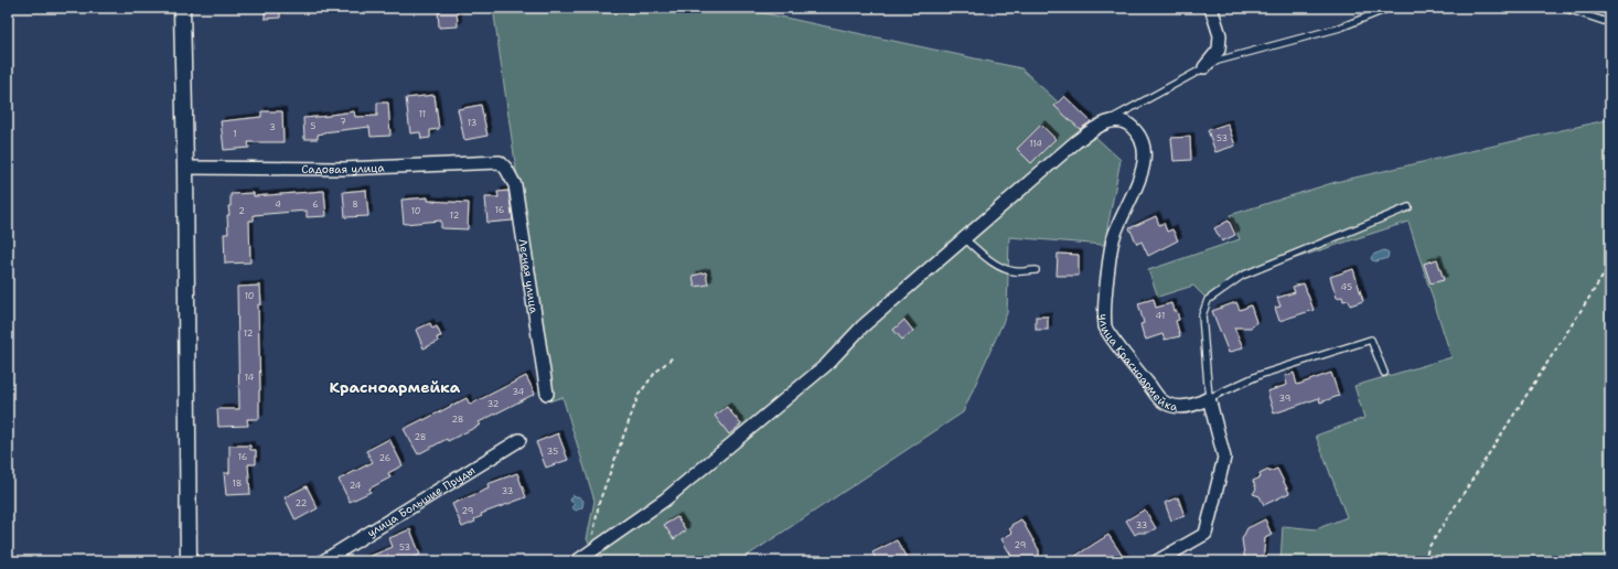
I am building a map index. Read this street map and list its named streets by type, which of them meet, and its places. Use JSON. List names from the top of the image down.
{
  "streets": {
    "street": [
      "Садовая улица",
      "Лесная улица",
      "улица Красноармейка",
      "улица Большие Пруды"
    ]
  },
  "crossings": [
    ["Садовая улица", "Лесная улица"]
  ],
  "districts": ["Красноармейка"],
  "house_numbers": [
    "11",
    "7",
    "13",
    "5",
    "3",
    "1",
    "53",
    "114",
    "4",
    "6",
    "8",
    "16",
    "2",
    "10",
    "12",
    "45",
    "10",
    "41",
    "12",
    "14",
    "34",
    "39",
    "32",
    "28",
    "28",
    "35",
    "16",
    "26",
    "18",
    "24",
    "33",
    "22",
    "29",
    "33",
    "29",
    "53"
  ]
}
